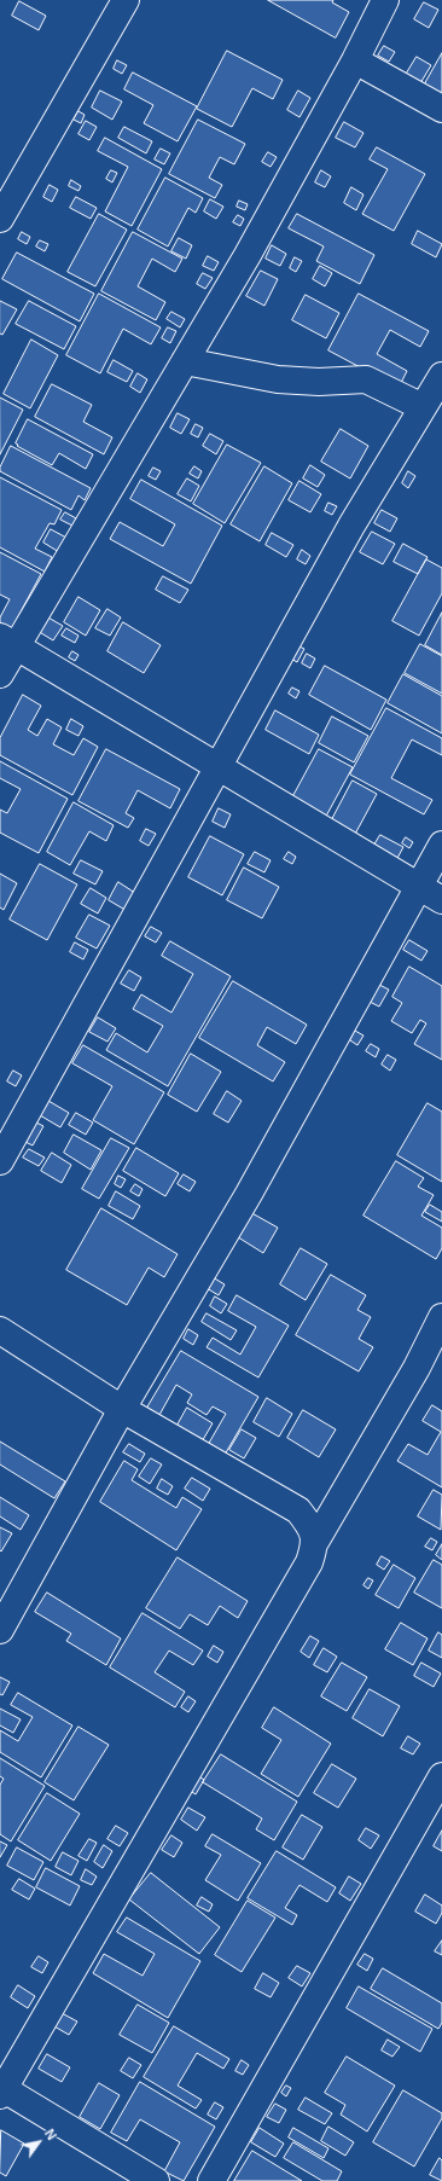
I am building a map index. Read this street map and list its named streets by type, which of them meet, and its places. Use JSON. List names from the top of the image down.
{
  "north": "top right"
}
